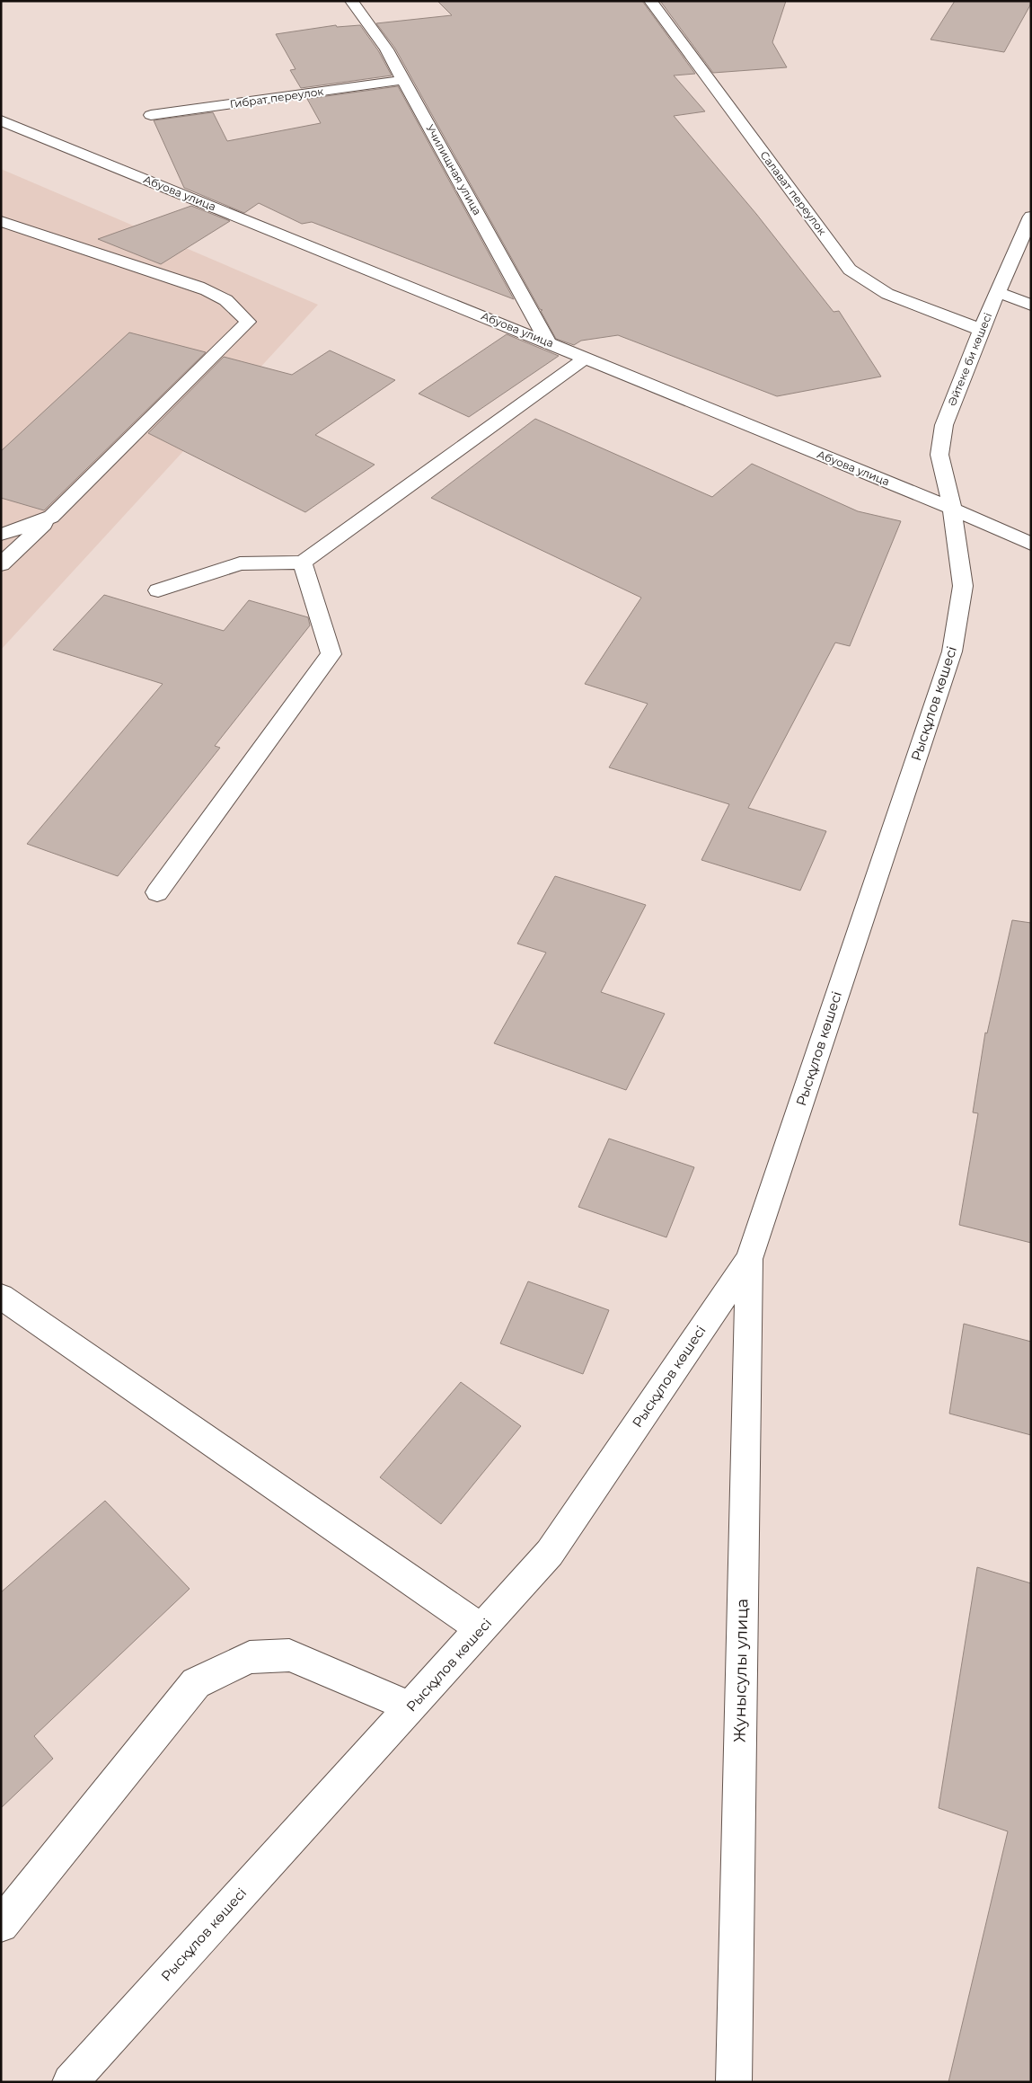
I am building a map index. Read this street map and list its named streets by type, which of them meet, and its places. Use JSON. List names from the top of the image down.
{
  "streets": {
    "street": [
      "Гибрат переулок",
      "Училищная улица",
      "Абуова улица",
      "Салават переулок",
      "Әйтеке би көшесі",
      "Рысқұлов көшесі",
      "Жунысулы улица"
    ]
  },
  "crossings": [
    ["Гибрат переулок", "Училищная улица"],
    ["Училищная улица", "Абуова улица"],
    ["Абуова улица", "Әйтеке би көшесі"],
    ["Абуова улица", "Рысқұлов көшесі"],
    ["Салават переулок", "Әйтеке би көшесі"],
    ["Әйтеке би көшесі", "Рысқұлов көшесі"],
    ["Рысқұлов көшесі", "Жунысулы улица"]
  ]
}
